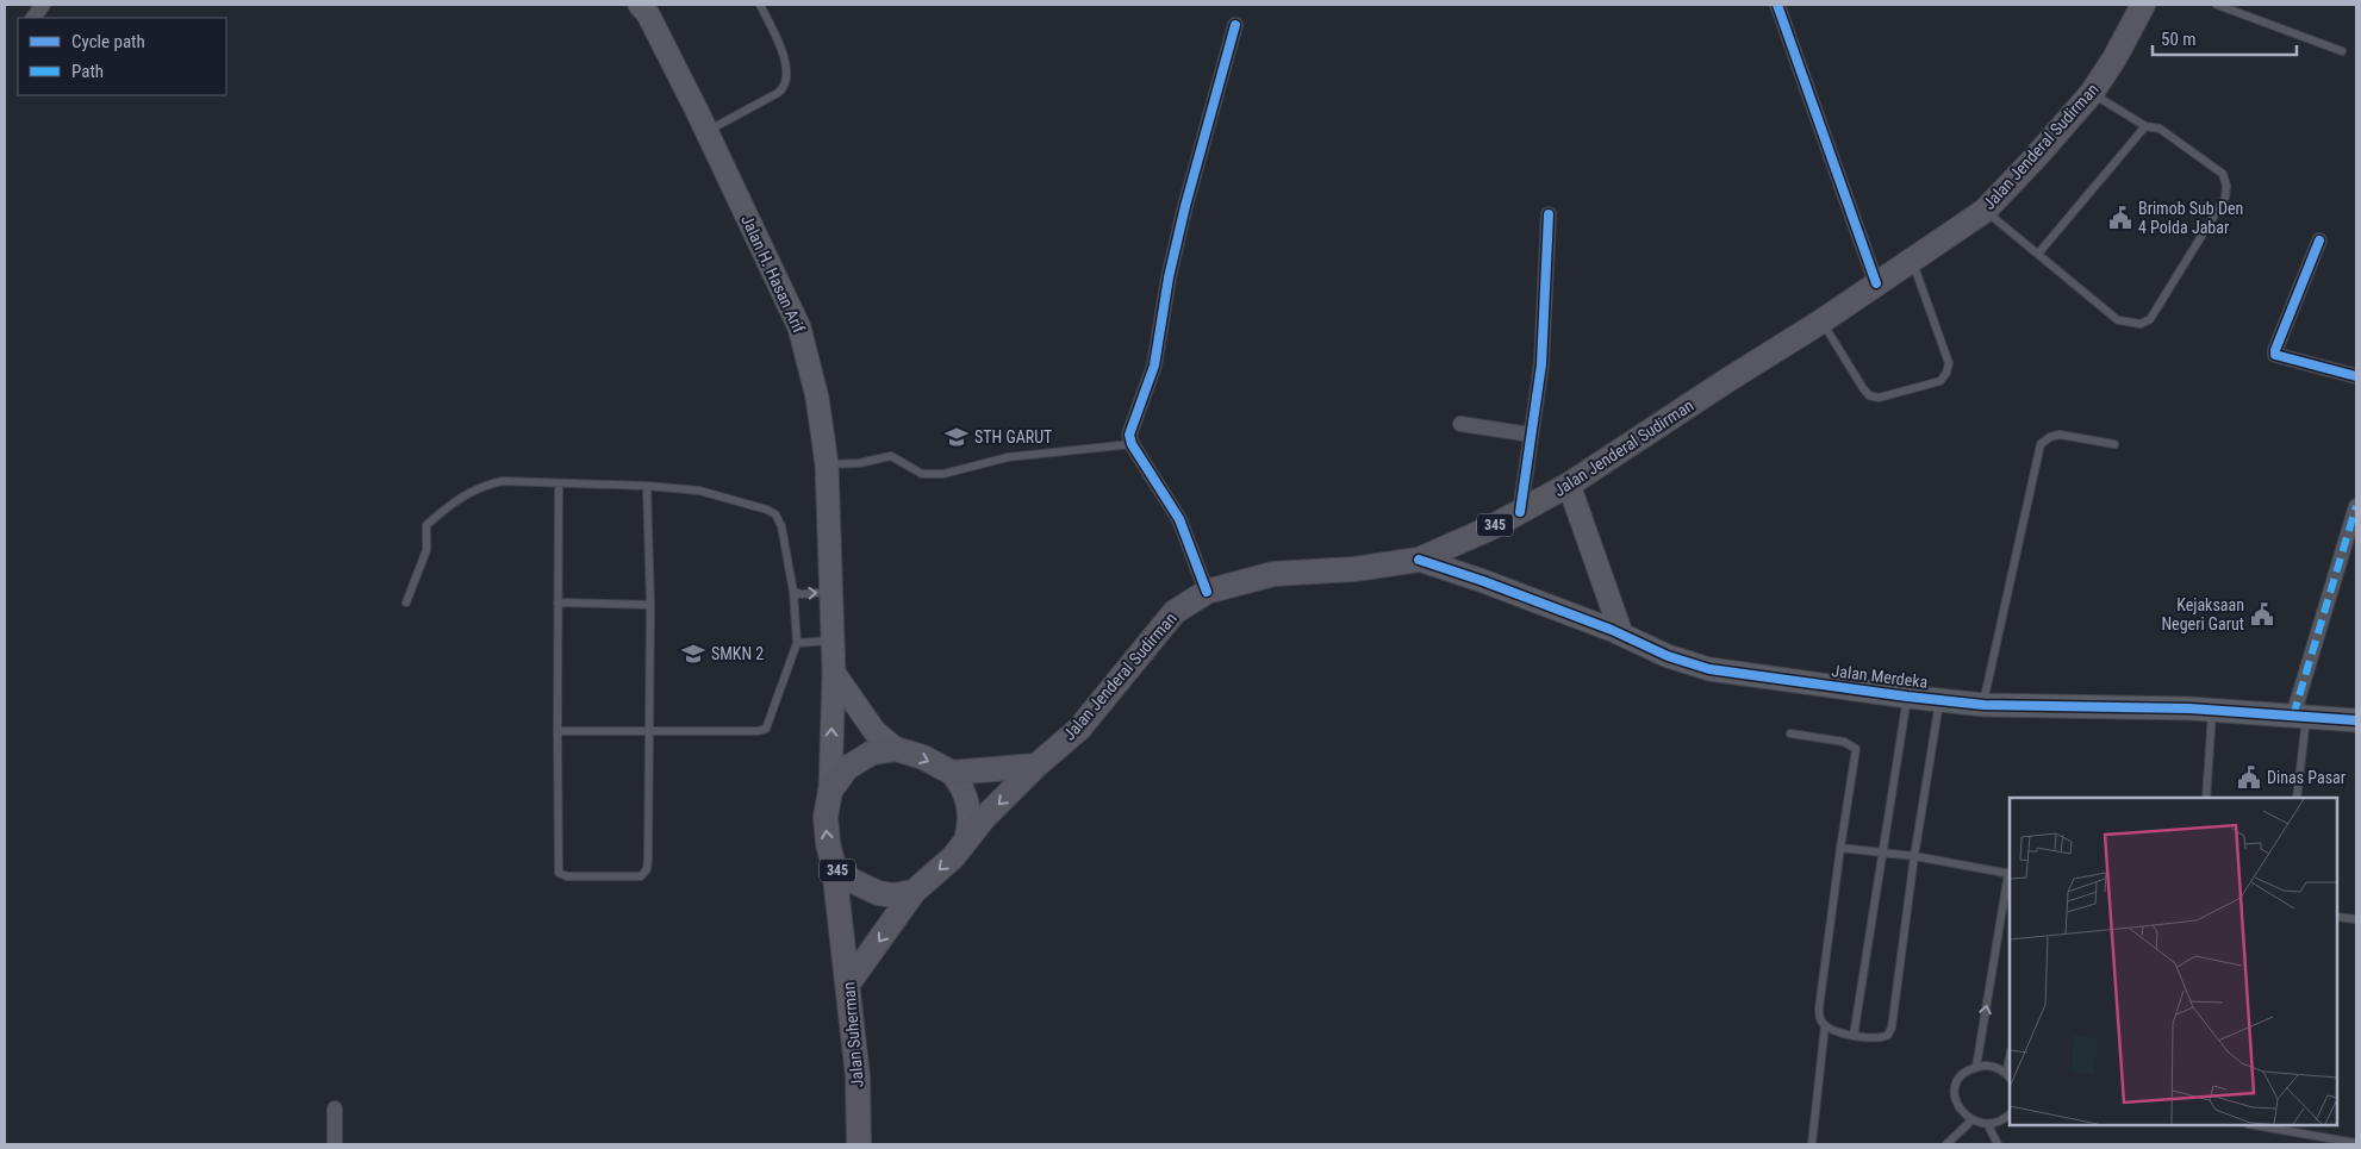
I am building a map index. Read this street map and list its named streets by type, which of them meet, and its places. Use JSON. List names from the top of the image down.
{
  "streets": {
    "main road": ["Jalan Jenderal Sudirman", "345", "Jalan Suherman"],
    "street": ["Jalan H. Hasan Arif", "Jalan Merdeka"]
  },
  "crossings": [
    ["Jalan Jenderal Sudirman", "Jalan H. Hasan Arif"],
    ["Jalan Jenderal Sudirman", "345"],
    ["Jalan Jenderal Sudirman", "Jalan Merdeka"],
    ["Jalan Jenderal Sudirman", "Jalan Suherman"],
    ["Jalan H. Hasan Arif", "345"],
    ["Jalan H. Hasan Arif", "Jalan Suherman"],
    ["345", "Jalan Suherman"]
  ],
  "places": {
    "public building": ["Brimob Sub Den 4 Polda Jabar", "Kejaksaan Negeri Garut", "Dinas Pasar"],
    "school or university": ["STH GARUT", "SMKN 2"]
  },
  "legend": ["Cycle path", "Path"],
  "scale_bar": "50 m"
}
